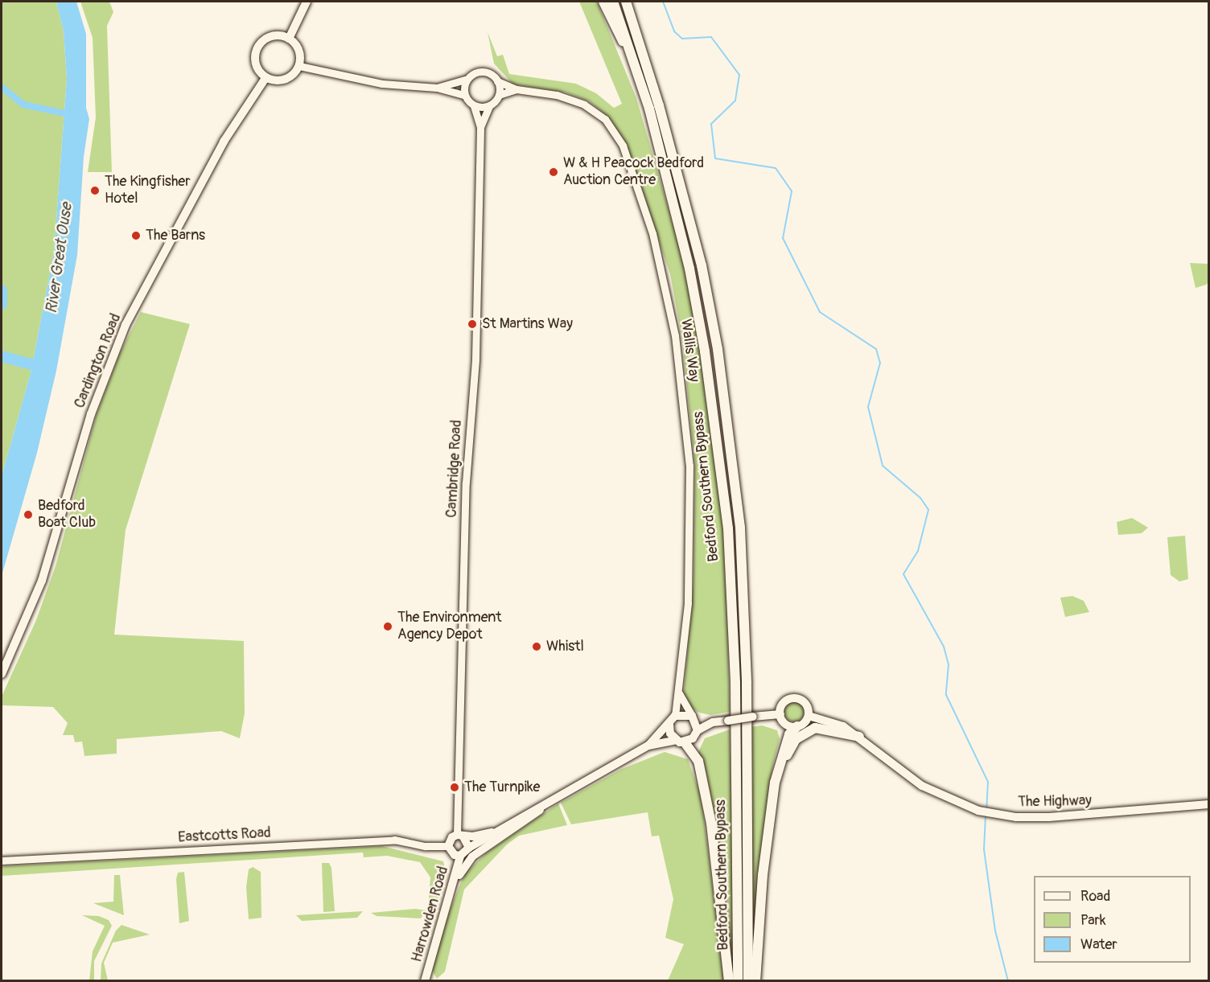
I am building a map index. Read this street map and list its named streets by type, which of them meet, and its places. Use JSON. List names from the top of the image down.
{
  "streets": {
    "highway": ["Bedford Southern Bypass"],
    "main road": ["Cardington Road", "The Highway", "Harrowden Road"],
    "street": ["Wallis Way", "Cambridge Road", "Eastcotts Road"]
  },
  "crossings": [
    ["Wallis Way", "Cambridge Road"]
  ],
  "water": ["River Great Ouse"],
  "places": [
    "W & H Peacock Bedford Auction Centre",
    "The Kingfisher Hotel",
    "The Barns",
    "St Martins Way",
    "Bedford Boat Club",
    "The Environment Agency Depot",
    "Whistl",
    "The Turnpike"
  ],
  "legend": ["Road", "Park", "Water"]
}
